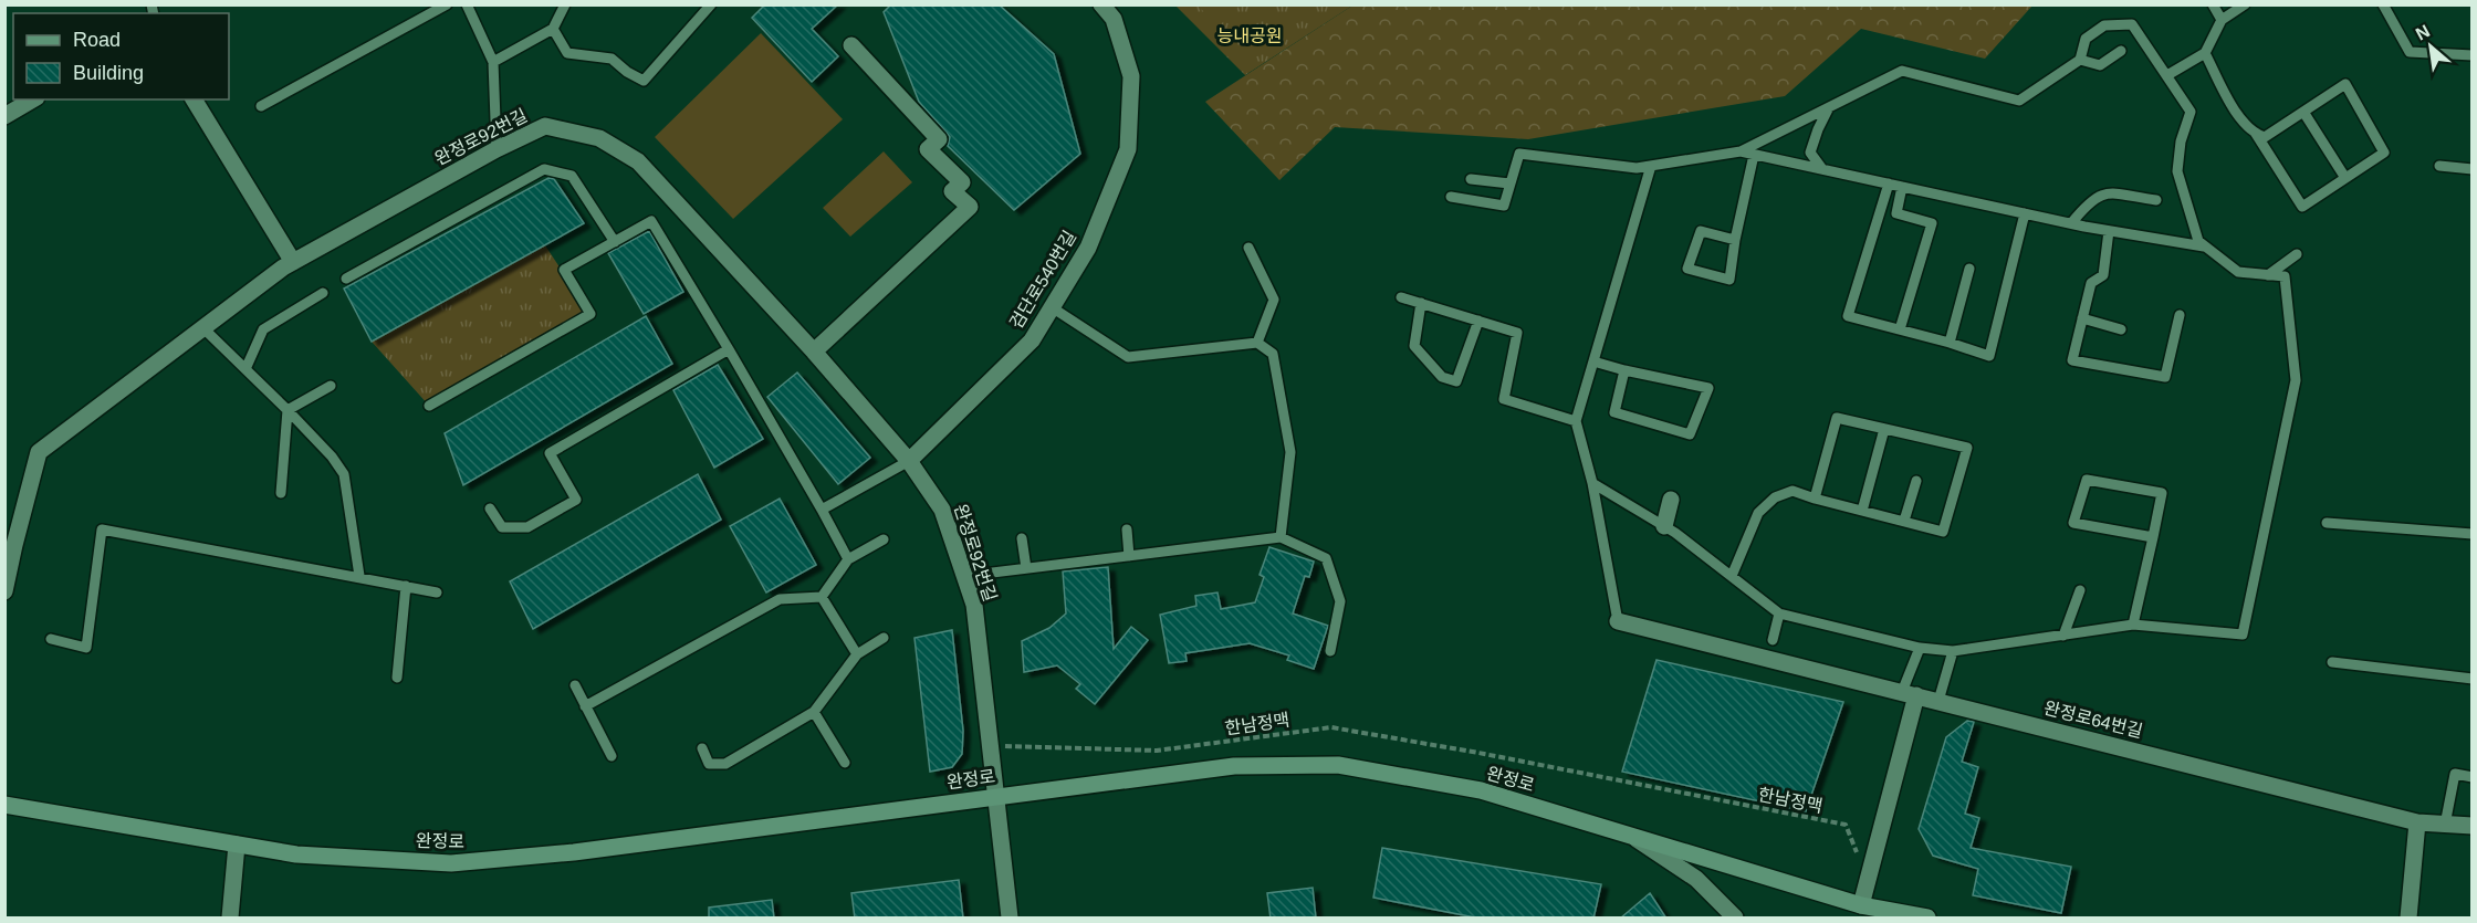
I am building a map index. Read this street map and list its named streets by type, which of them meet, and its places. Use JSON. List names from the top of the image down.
{
  "streets": {
    "main road": ["완정로"],
    "street": ["완정로92번길", "검단로540번길", "완정로64번길"],
    "path": ["한남정맥"]
  },
  "crossings": [
    ["완정로92번길", "검단로540번길"],
    ["완정로92번길", "완정로"]
  ],
  "parks": ["능내공원"],
  "legend": ["Road", "Building"],
  "north": "top left"
}
